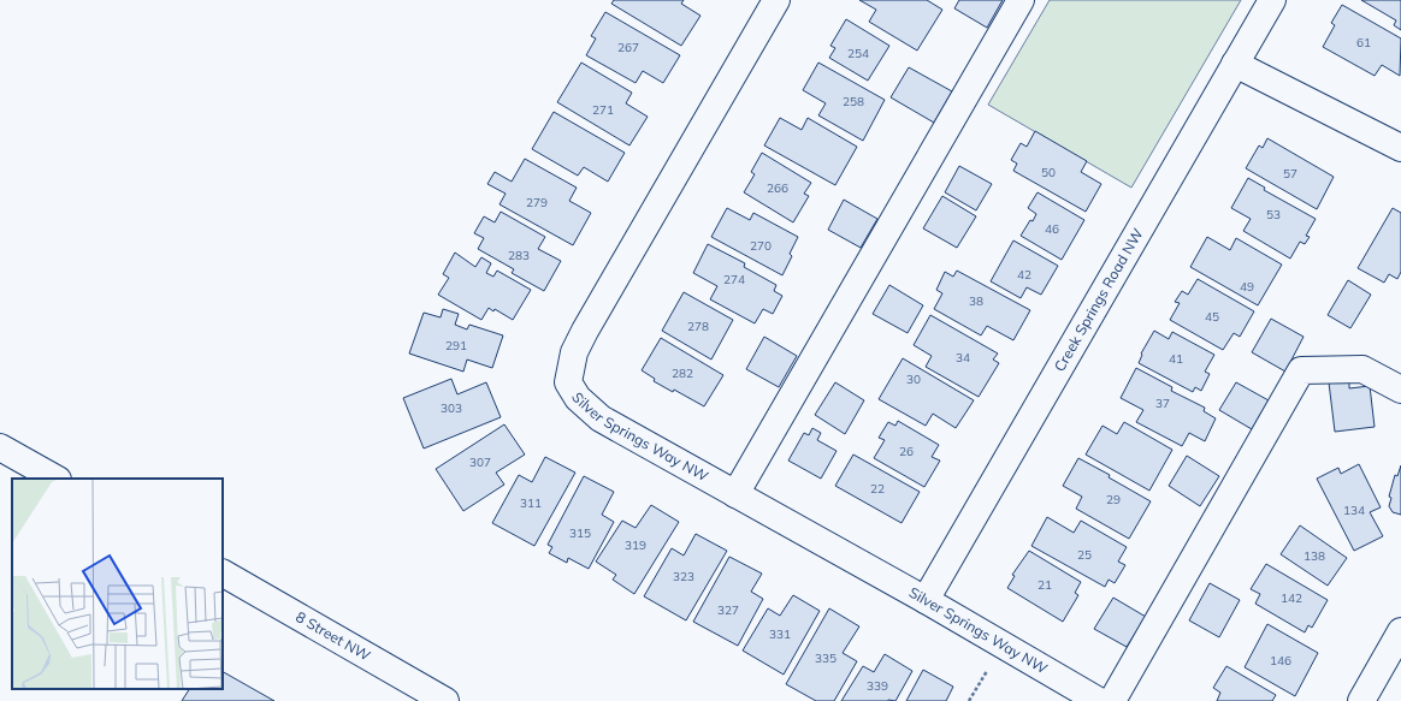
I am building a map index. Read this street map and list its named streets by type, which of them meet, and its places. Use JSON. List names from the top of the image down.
{
  "streets": {
    "street": ["Creek Springs Road NW", "Silver Springs Way NW", "8 Street NW"]
  },
  "crossings": [
    ["Creek Springs Road NW", "Silver Springs Way NW"]
  ],
  "house_numbers": [
    "61",
    "267",
    "254",
    "258",
    "271",
    "50",
    "57",
    "266",
    "279",
    "53",
    "46",
    "270",
    "283",
    "42",
    "274",
    "49",
    "38",
    "45",
    "278",
    "291",
    "34",
    "41",
    "282",
    "30",
    "37",
    "303",
    "26",
    "307",
    "22",
    "29",
    "311",
    "134",
    "315",
    "319",
    "25",
    "138",
    "323",
    "21",
    "142",
    "327",
    "331",
    "335",
    "146",
    "339"
  ]
}
